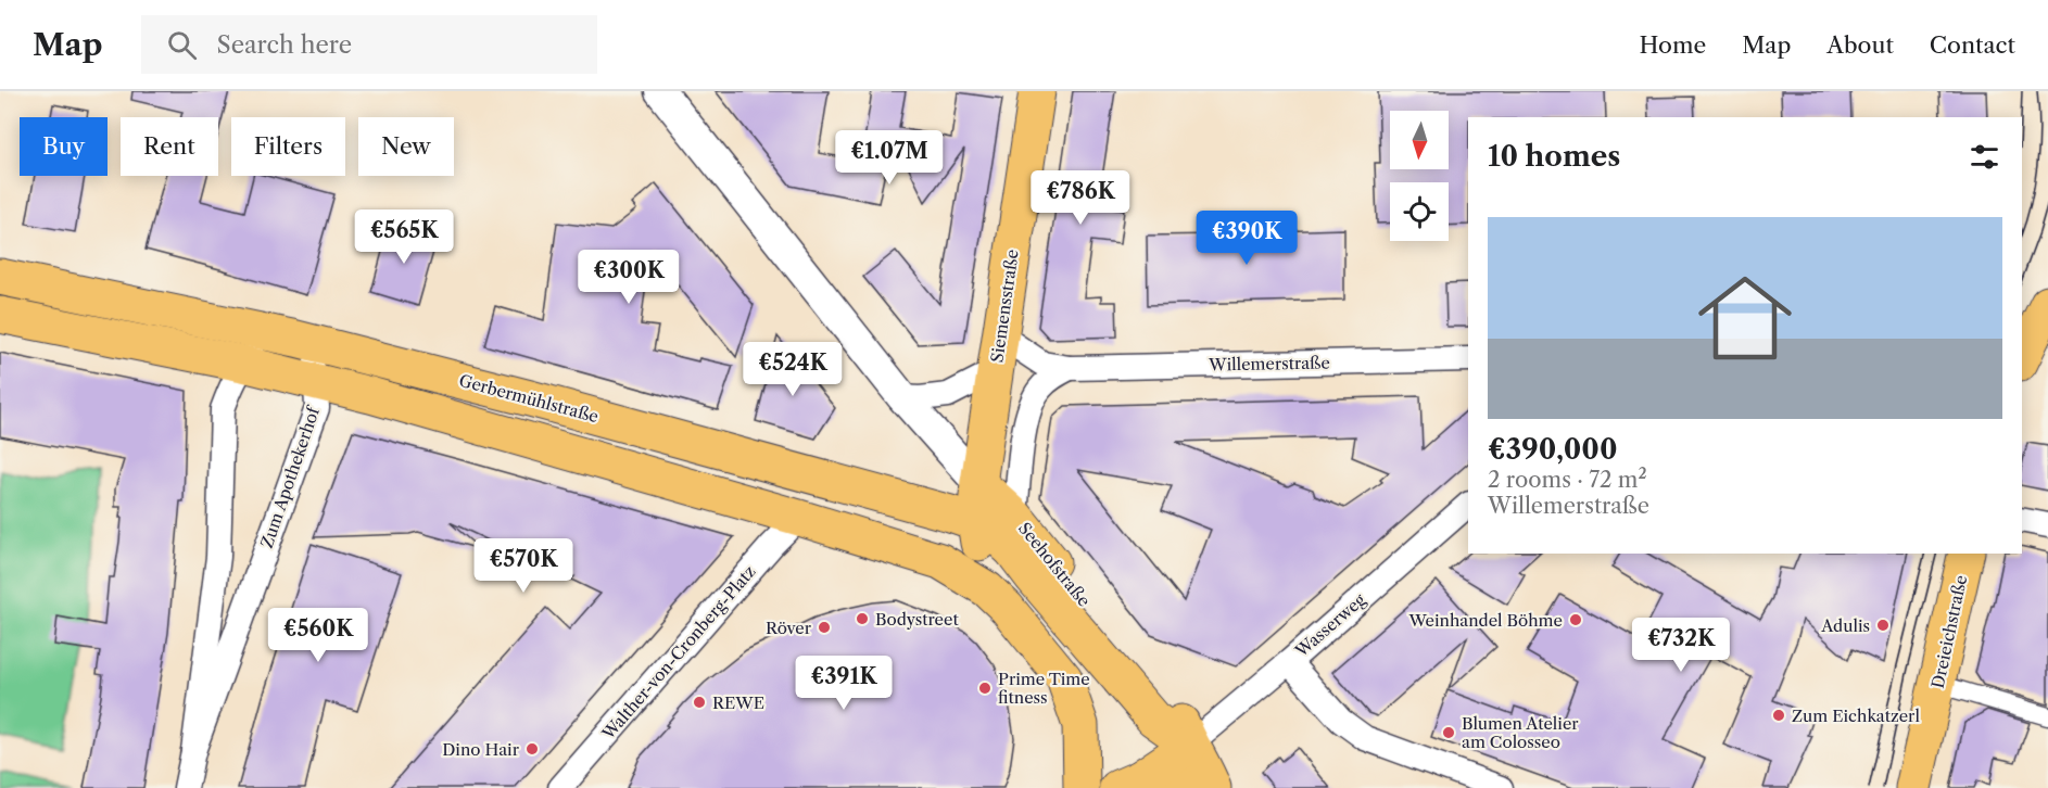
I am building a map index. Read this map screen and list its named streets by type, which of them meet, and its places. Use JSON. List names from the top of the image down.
{
  "streets": {
    "main road": [
      "Siemensstraße",
      "Gerbermühlstraße",
      "Seehofstraße",
      "Dreieichstraße"
    ],
    "street": [
      "Willemerstraße",
      "Zum Apothekerhof",
      "Wasserweg",
      "Walther-von-Cronberg-Platz"
    ]
  },
  "crossings": [
    ["Siemensstraße", "Willemerstraße"],
    ["Siemensstraße", "Gerbermühlstraße"],
    ["Siemensstraße", "Seehofstraße"],
    ["Gerbermühlstraße", "Zum Apothekerhof"],
    ["Gerbermühlstraße", "Seehofstraße"],
    ["Seehofstraße", "Wasserweg"]
  ],
  "places": [
    "Bodystreet",
    "Weinhandel Böhme",
    "Adulis",
    "Röver",
    "Prime Time fitness",
    "REWE",
    "Zum Eichkatzerl",
    "Blumen Atelier am Colosseo",
    "Dino Hair"
  ],
  "north": "bottom",
  "page": {
    "header": "Map",
    "search": "Search here",
    "nav": [
      "Home",
      "Map",
      "About",
      "Contact"
    ],
    "chip": [
      "Buy",
      "Rent",
      "Filters",
      "New"
    ],
    "heading": "10 homes",
    "price": [
      "€1.07M",
      "€786K",
      "€565K",
      "€390K",
      "€300K",
      "€524K",
      "€570K",
      "€560K",
      "€732K",
      "€391K"
    ],
    "list": [
      {
        "name": "€390,000",
        "note": "2 rooms · 72 m² · Willemerstraße"
      }
    ]
  }
}
